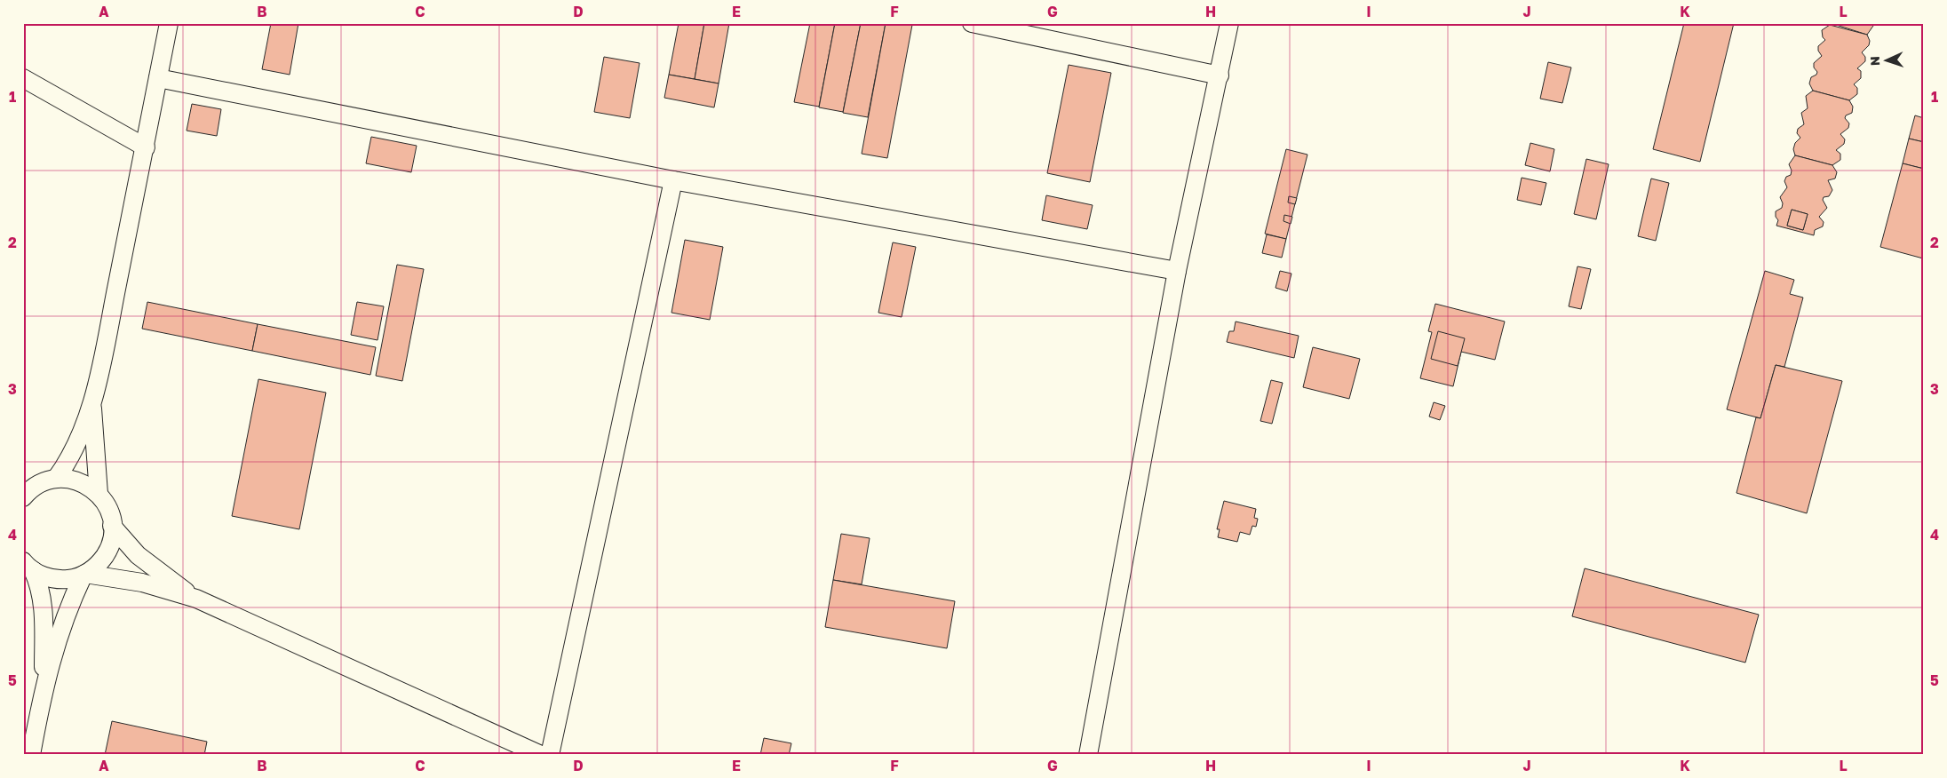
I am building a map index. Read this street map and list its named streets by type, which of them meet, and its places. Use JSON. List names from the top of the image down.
{
  "north": "left",
  "grid": {
    "columns": [
      "A",
      "B",
      "C",
      "D",
      "E",
      "F",
      "G",
      "H",
      "I",
      "J",
      "K",
      "L"
    ],
    "rows": [
      "1",
      "2",
      "3",
      "4",
      "5"
    ]
  }
}
